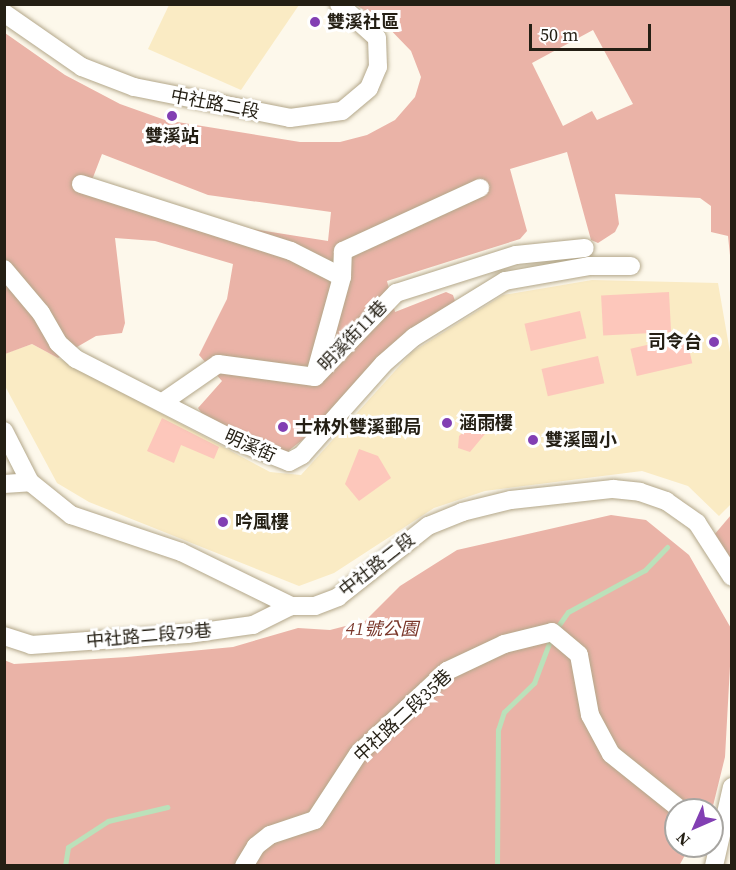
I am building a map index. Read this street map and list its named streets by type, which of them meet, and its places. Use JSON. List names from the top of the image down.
{
  "streets": {
    "street": [
      "中社路二段",
      "明溪街11巷",
      "明溪街",
      "中社路二段79巷",
      "中社路二段35巷"
    ]
  },
  "crossings": [
    ["中社路二段", "中社路二段79巷"],
    ["明溪街11巷", "明溪街"]
  ],
  "parks": ["41號公園"],
  "places": [
    "雙溪社區",
    "雙溪站",
    "司令台",
    "涵雨樓",
    "士林外雙溪郵局",
    "雙溪國小",
    "吟風樓"
  ],
  "scale_bar": "50 m",
  "north": "bottom left"
}
